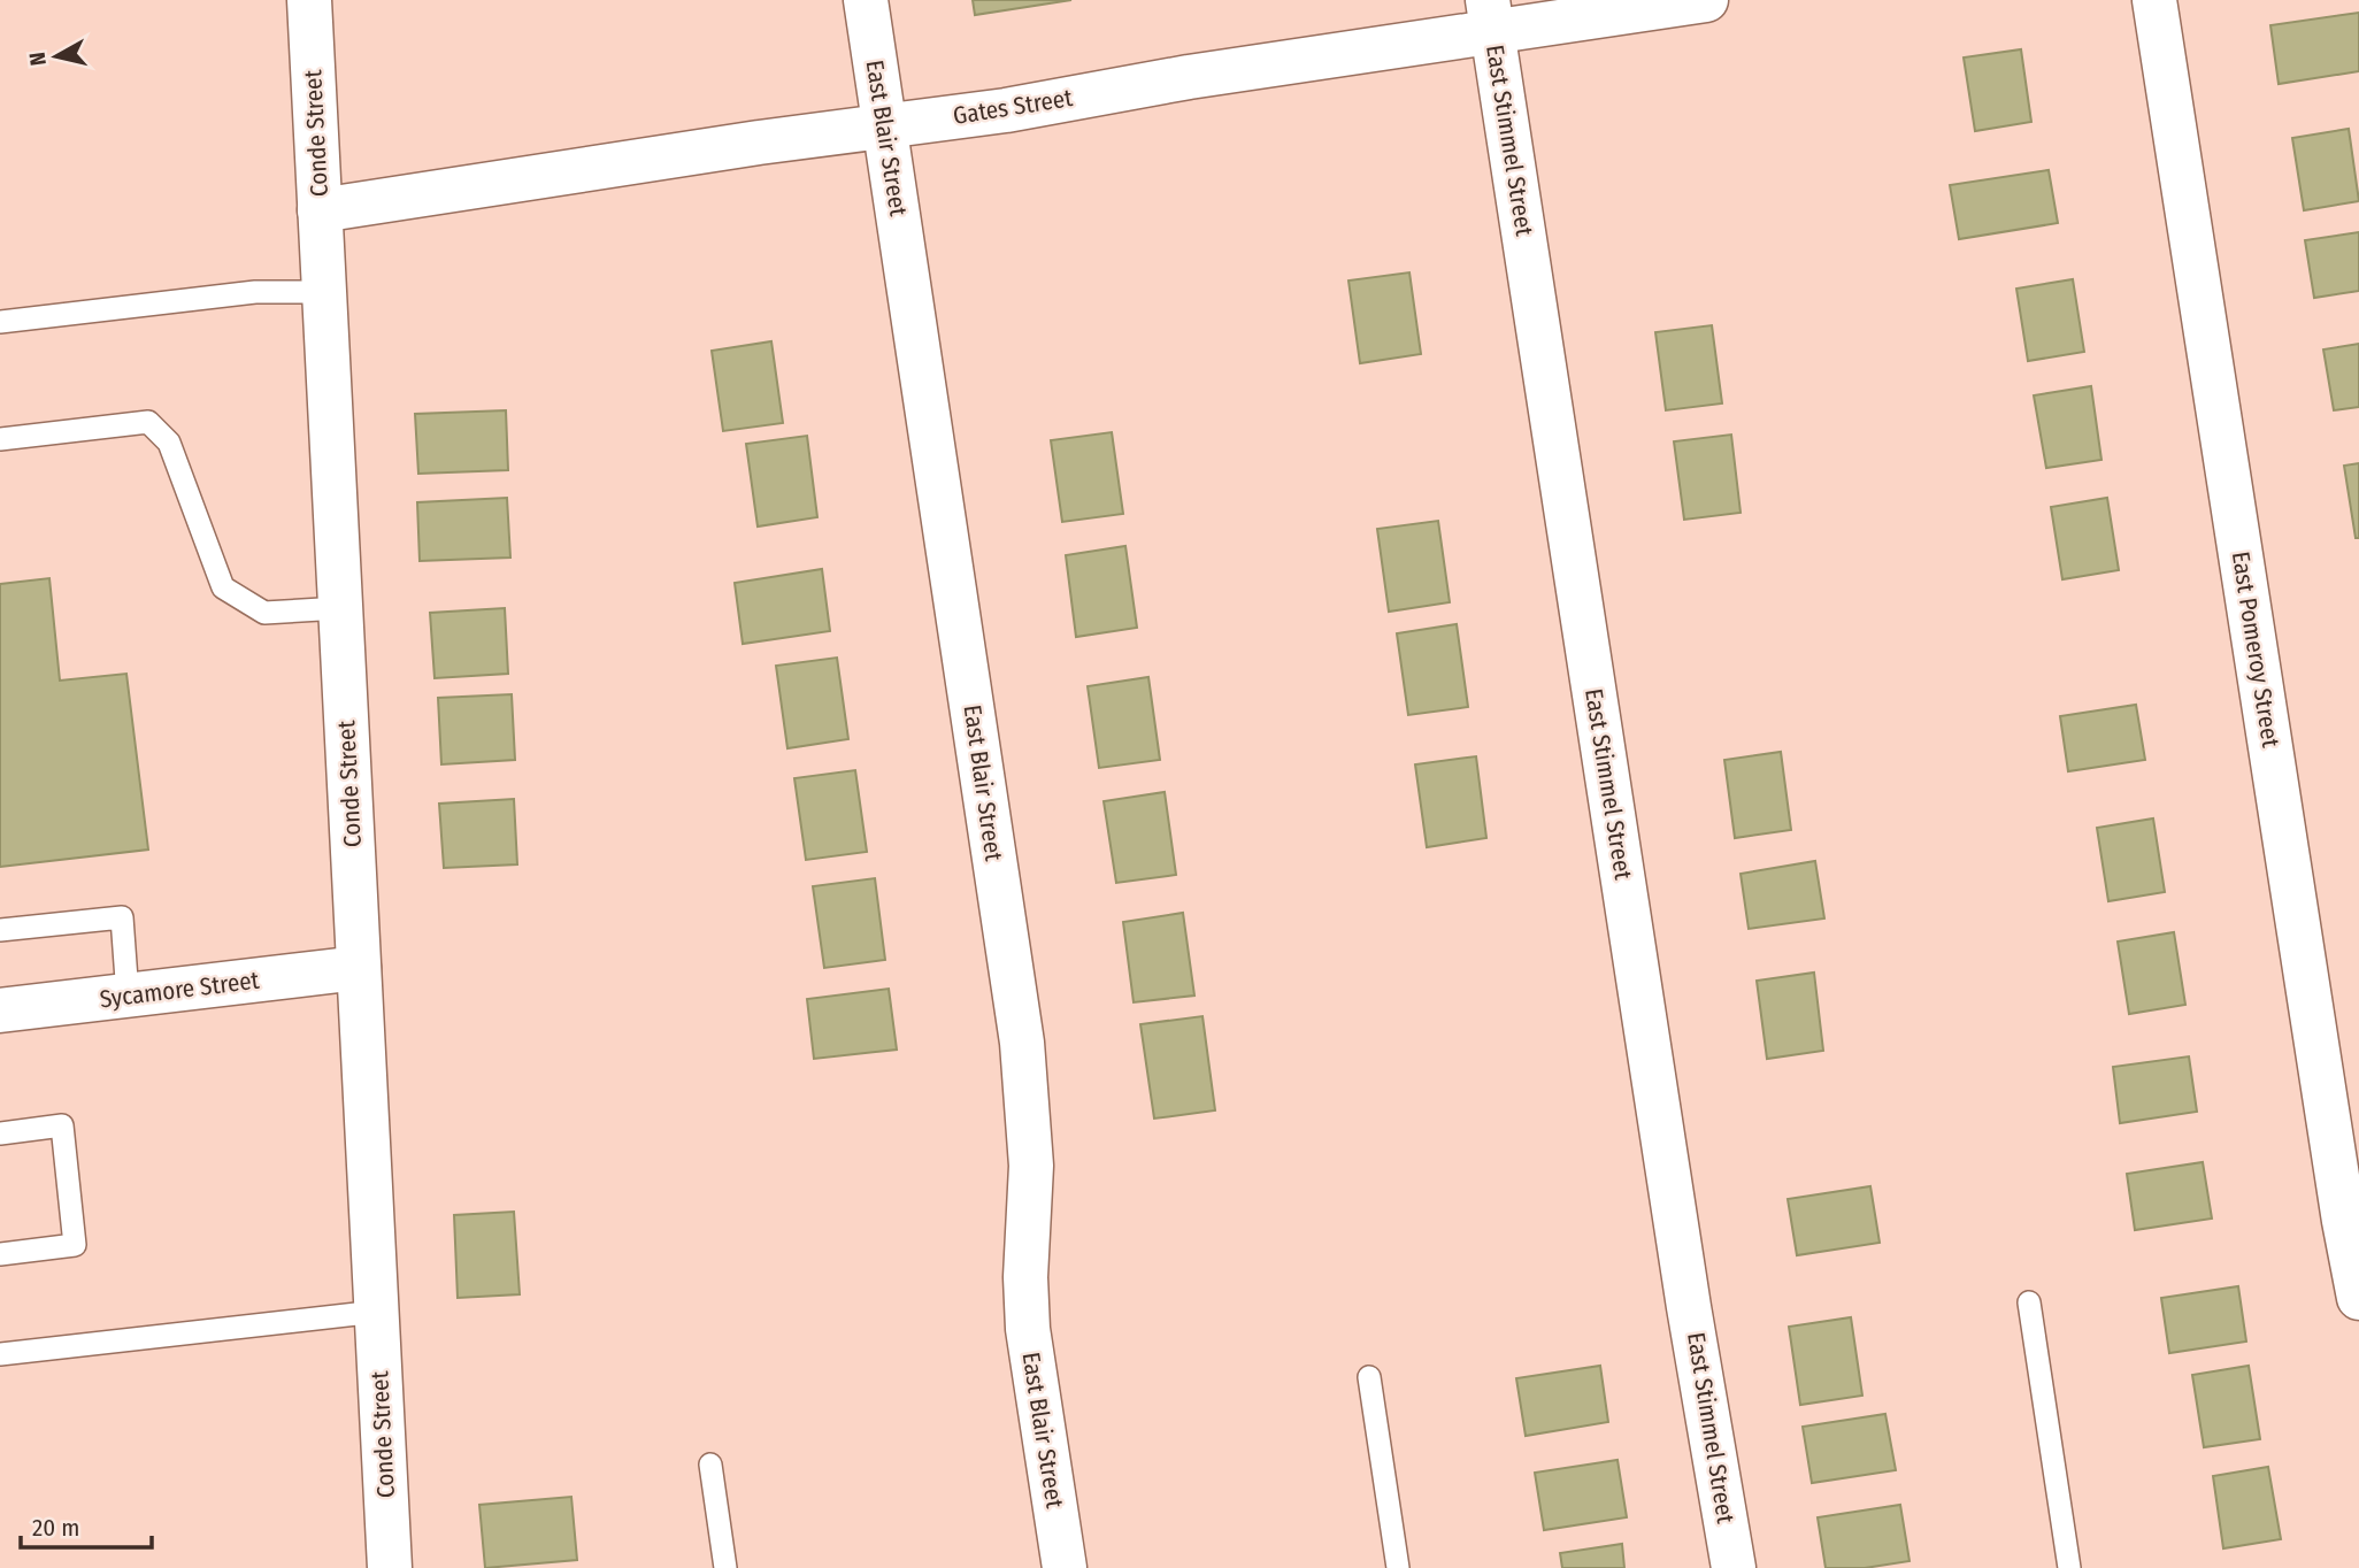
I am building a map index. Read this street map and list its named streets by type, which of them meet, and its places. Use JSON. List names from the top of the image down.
{
  "streets": {
    "street": [
      "Gates Street",
      "Conde Street",
      "East Blair Street",
      "East Stimmel Street",
      "East Pomeroy Street",
      "Sycamore Street"
    ]
  },
  "crossings": [
    ["Gates Street", "Conde Street"],
    ["Gates Street", "East Blair Street"],
    ["Gates Street", "East Stimmel Street"],
    ["Conde Street", "Sycamore Street"]
  ],
  "scale_bar": "20 m",
  "north": "left"
}
